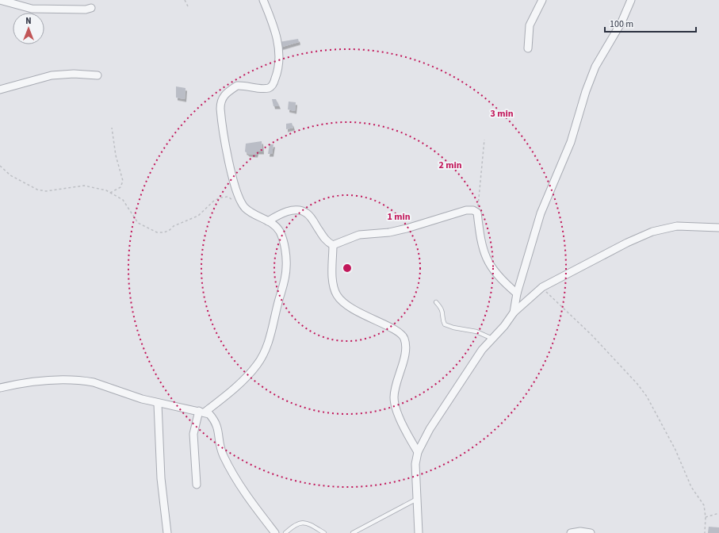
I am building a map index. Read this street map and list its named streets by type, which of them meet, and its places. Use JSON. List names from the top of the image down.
{
  "scale_bar": "100 m",
  "north": "top",
  "rings": ["3 min", "2 min", "1 min"]
}
